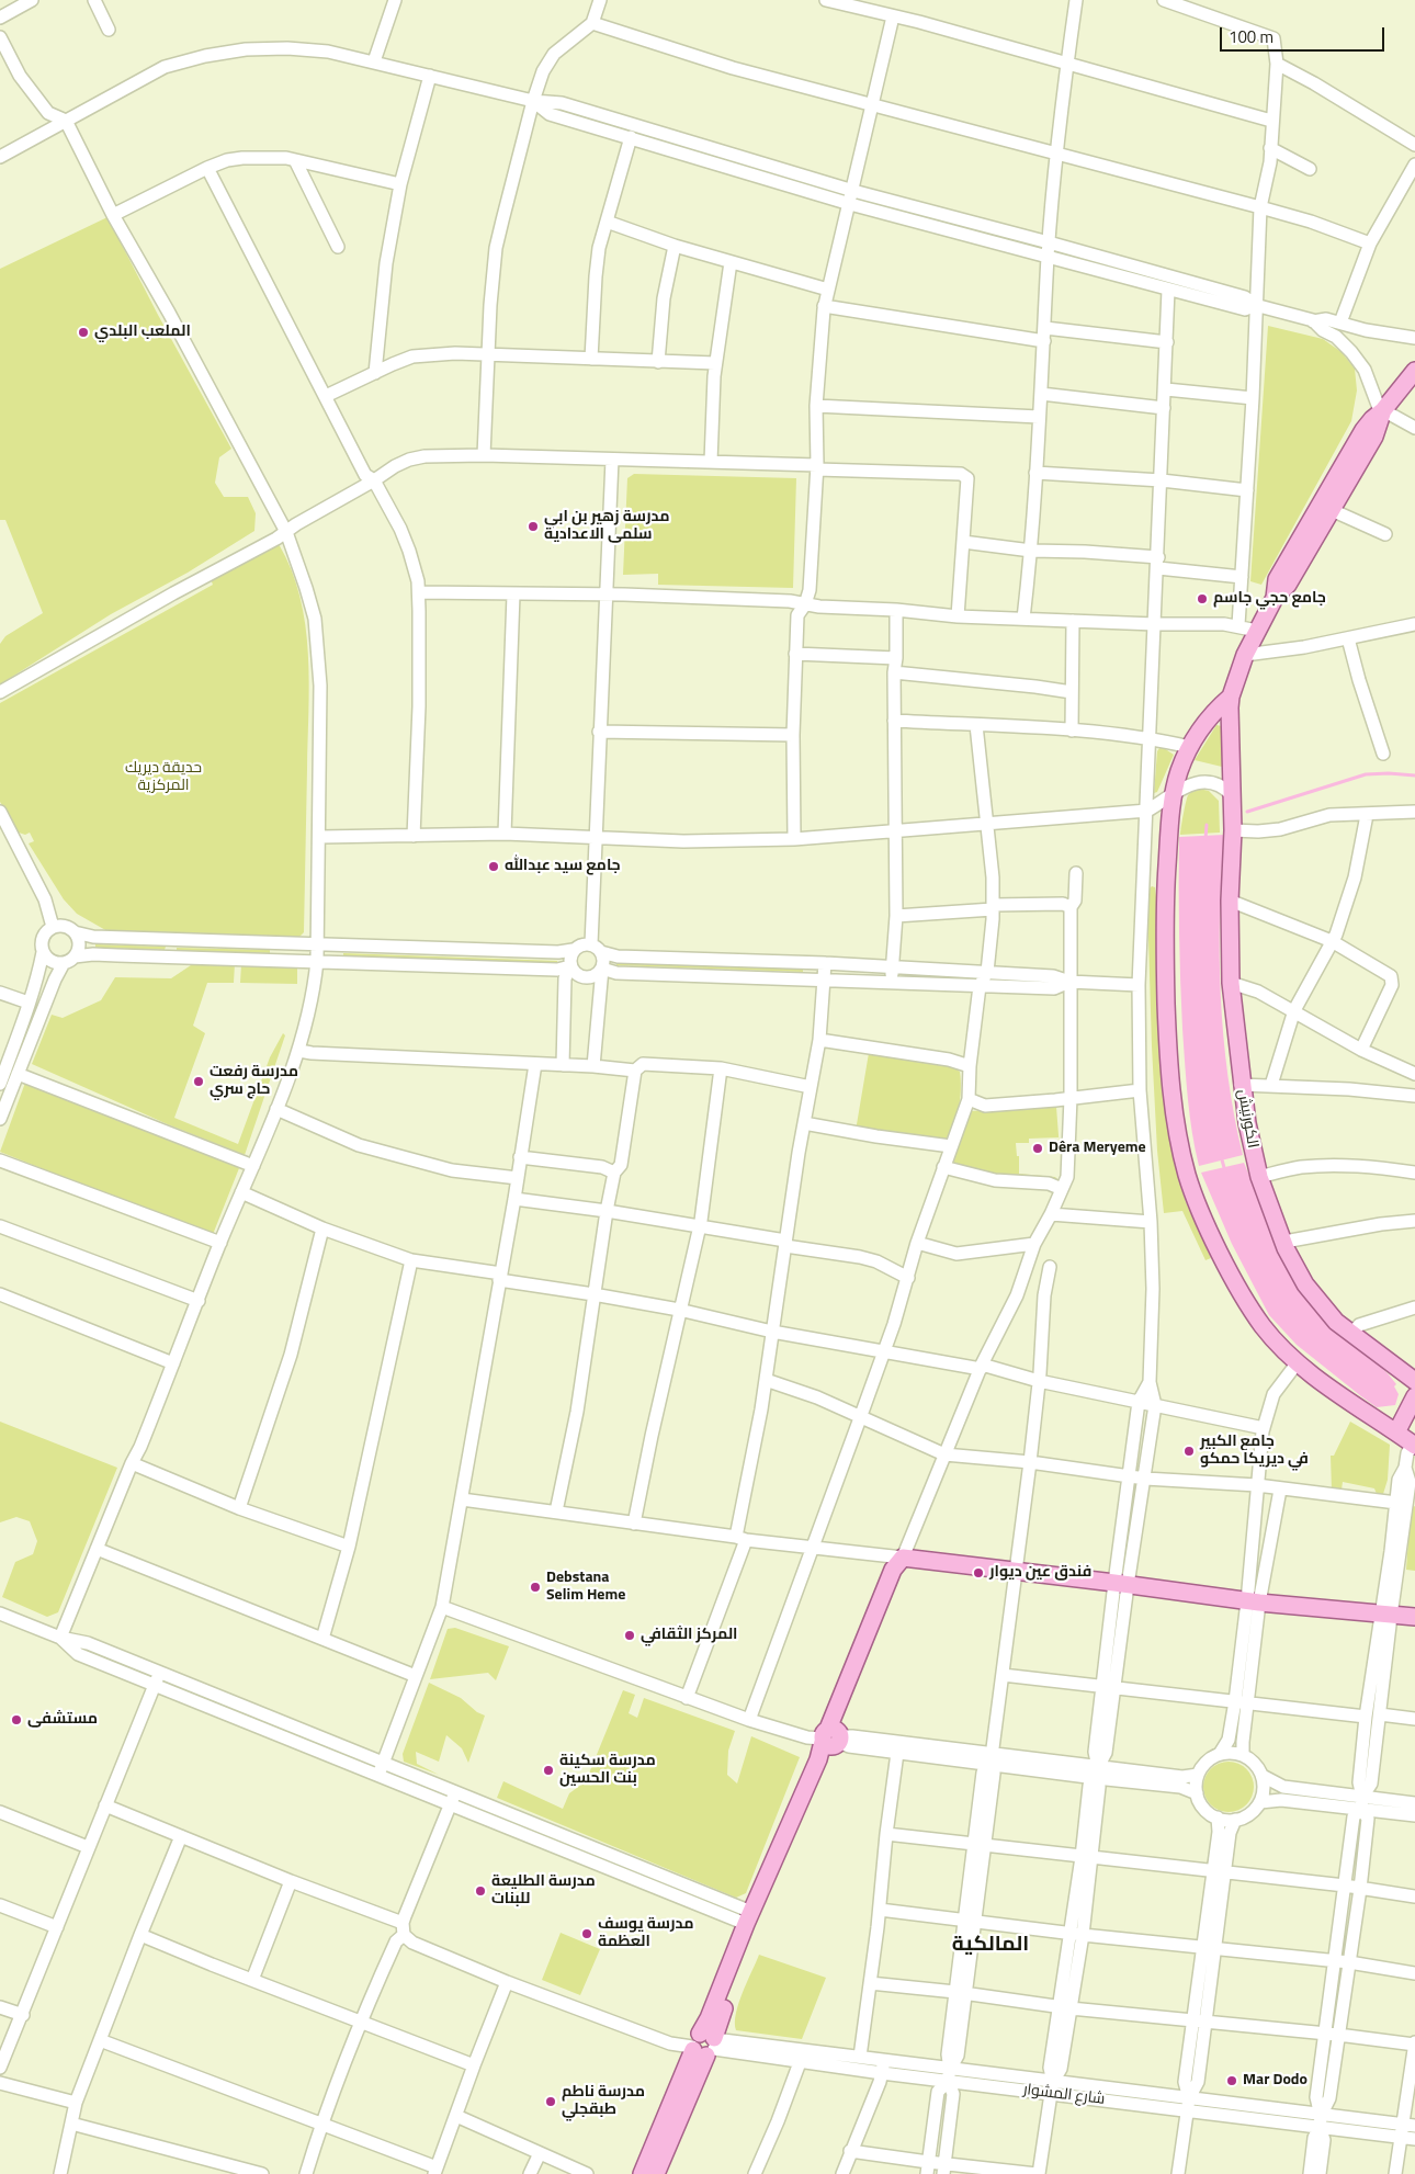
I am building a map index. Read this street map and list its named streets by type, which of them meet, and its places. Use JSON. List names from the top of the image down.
{
  "streets": {
    "main road": ["الكورنيش"],
    "street": ["شارع المشوار"]
  },
  "districts": ["المالكية"],
  "parks": ["حديقة ديريك المركزية"],
  "places": [
    "الملعب البلدي",
    "مدرسة زهير بن ابي سلمى الاعدادية",
    "جامع حجي جاسم",
    "جامع سيد عبدالله",
    "مدرسة رفعت حاج سري",
    "Dêra Meryeme",
    "جامع الكبير في ديريكا حمكو",
    "فندق عين ديوار",
    "Debstana Selim Heme",
    "المركز الثقافي",
    "مستشفى",
    "مدرسة سكينة بنت الحسين",
    "مدرسة الطليعة للبنات",
    "مدرسة يوسف العظمة",
    "Mar Dodo",
    "مدرسة ناطم طبقجلي"
  ],
  "scale_bar": "100 m"
}
